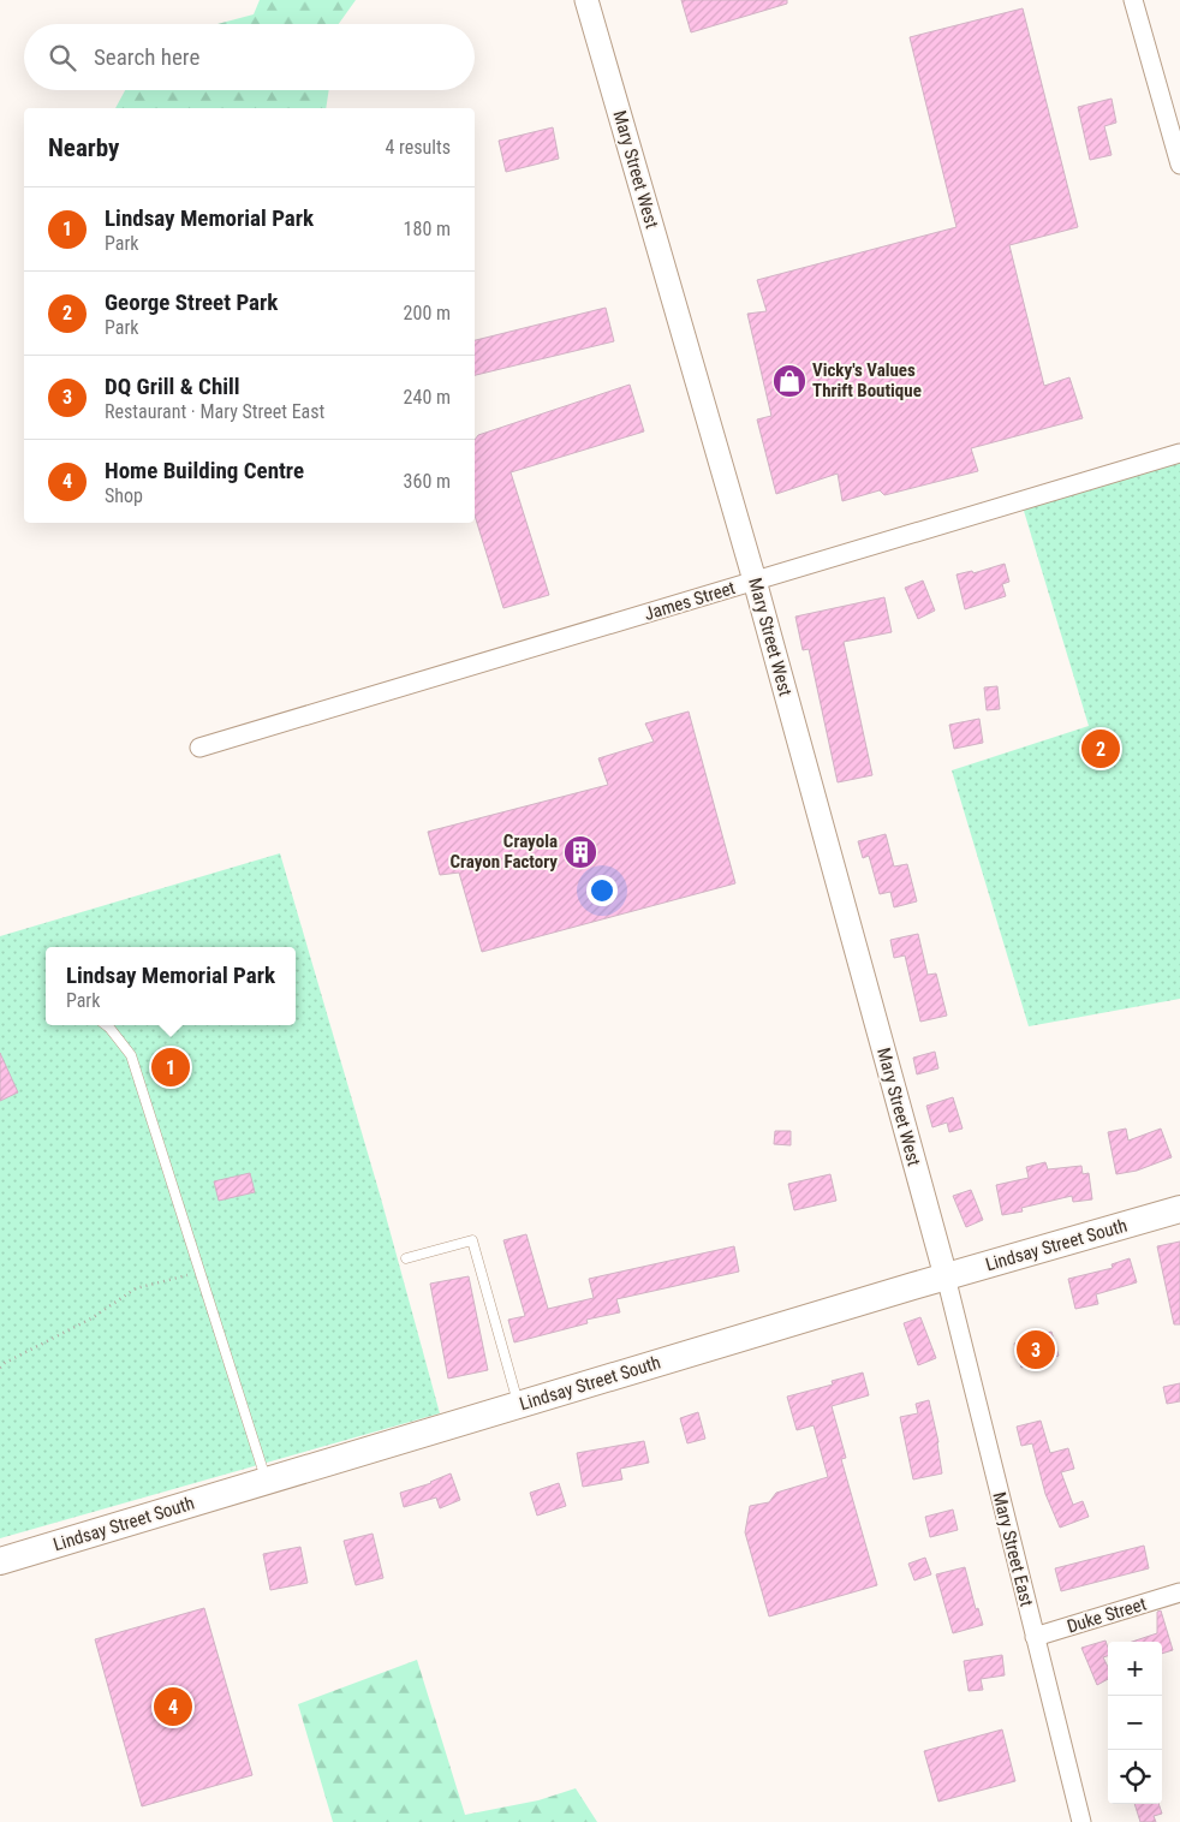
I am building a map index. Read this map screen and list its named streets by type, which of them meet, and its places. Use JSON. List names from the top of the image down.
{
  "streets": {
    "main road": ["Lindsay Street South"],
    "street": [
      "Mary Street West",
      "James Street",
      "Mary Street East",
      "Duke Street"
    ]
  },
  "crossings": [
    ["Mary Street West", "James Street"],
    ["Mary Street West", "Lindsay Street South"],
    ["Mary Street West", "Mary Street East"],
    ["Lindsay Street South", "Mary Street East"],
    ["Mary Street East", "Duke Street"]
  ],
  "places": {
    "shop": ["Vicky's Values Thrift Boutique"],
    "building": ["Crayola Crayon Factory"]
  },
  "page": {
    "search": "Search here",
    "heading": ["Nearby", "4 results"],
    "list": [
      {
        "mark": "1",
        "name": "Lindsay Memorial Park",
        "note": "Park",
        "value": "180 m"
      },
      {
        "mark": "2",
        "name": "George Street Park",
        "note": "Park",
        "value": "200 m"
      },
      {
        "mark": "3",
        "name": "DQ Grill & Chill",
        "note": "Restaurant · Mary Street East",
        "value": "240 m"
      },
      {
        "mark": "4",
        "name": "Home Building Centre",
        "note": "Shop",
        "value": "360 m"
      }
    ],
    "pins": [
      "2",
      "1",
      "3",
      "4"
    ],
    "popup": ["Lindsay Memorial Park", "Park"],
    "map_buttons": ["+", "−"]
  }
}
